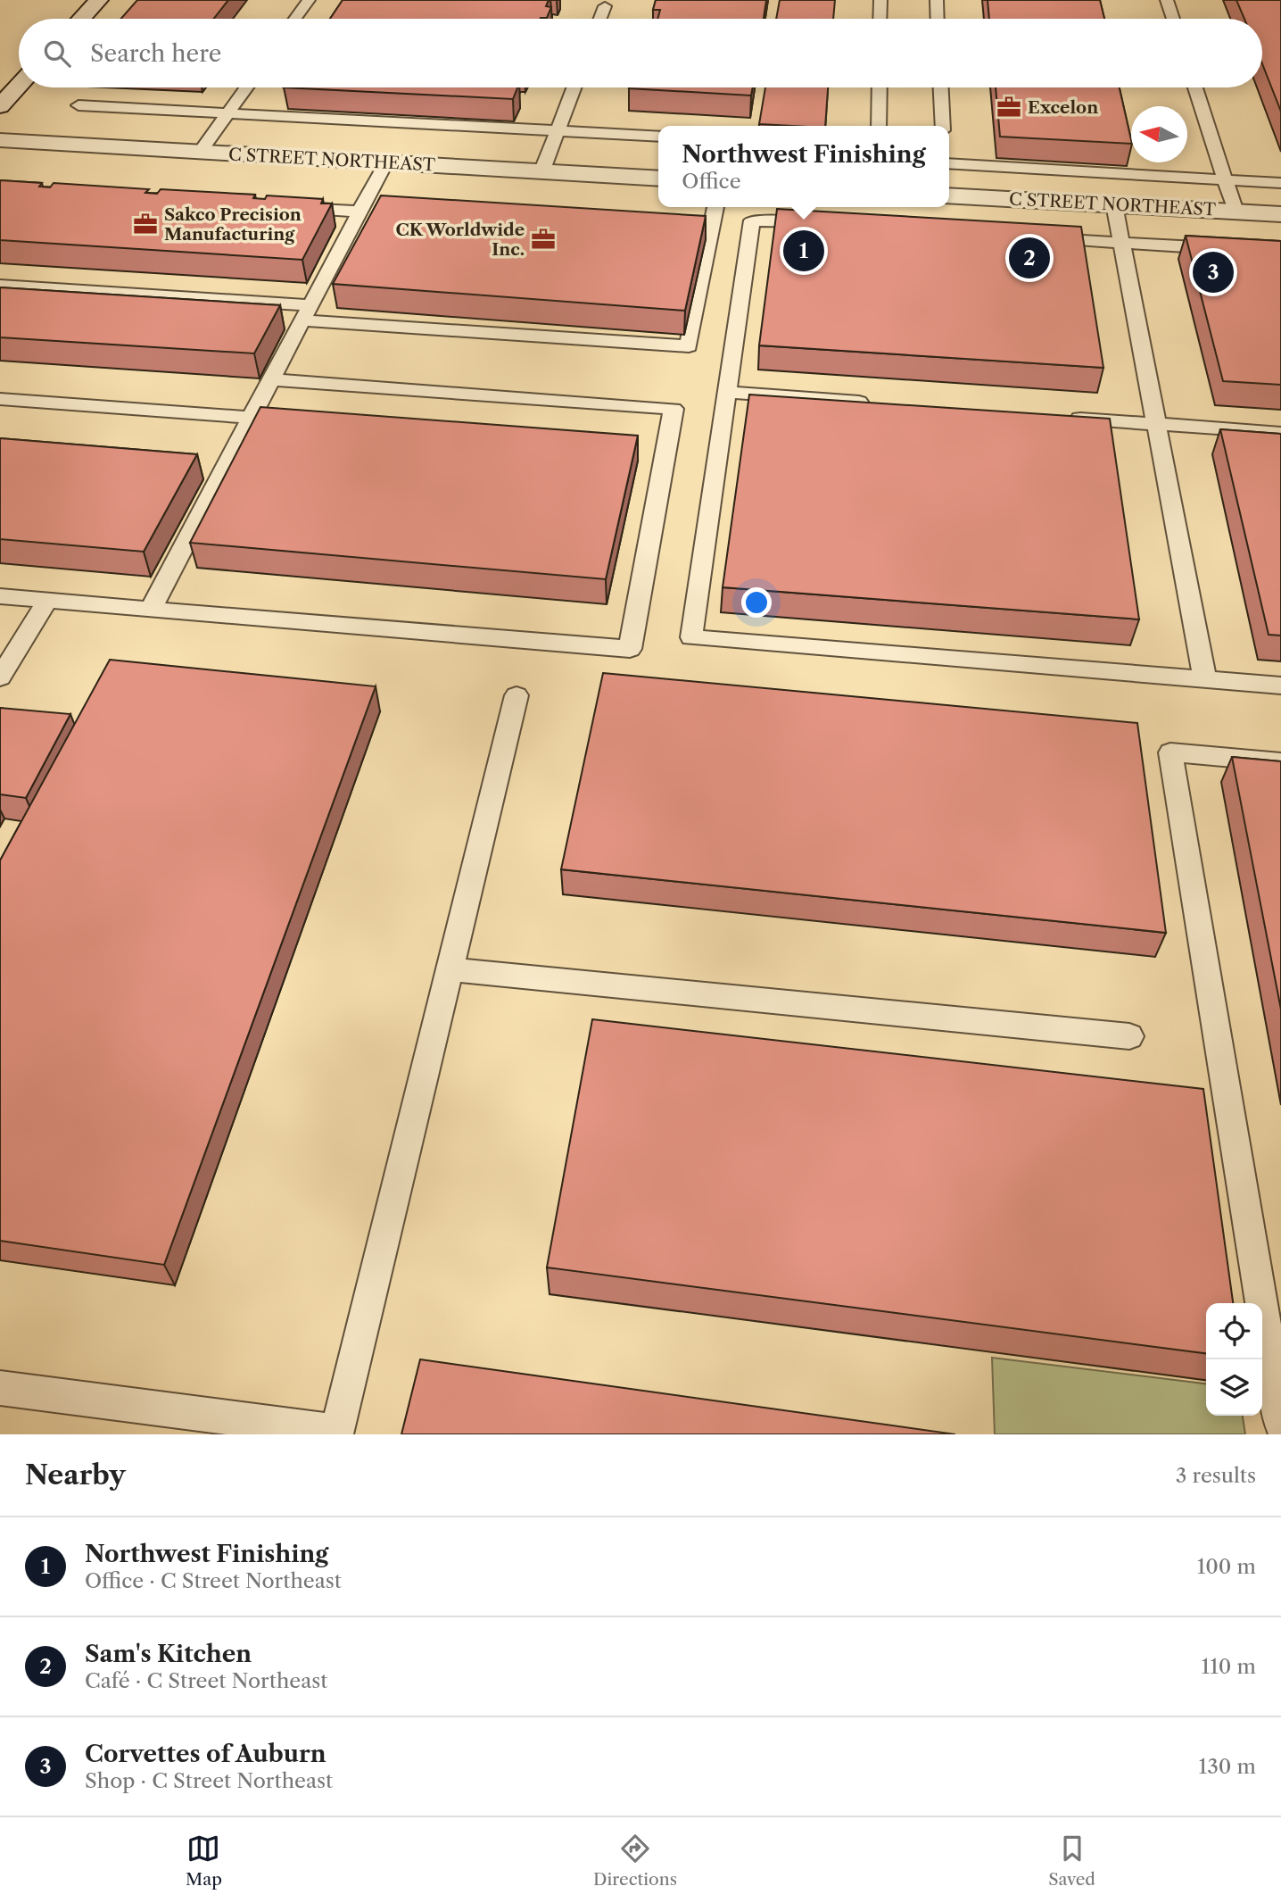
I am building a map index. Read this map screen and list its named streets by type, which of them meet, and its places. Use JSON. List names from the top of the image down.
{
  "streets": {
    "street": ["C STREET NORTHEAST"]
  },
  "places": {
    "office": ["Excelon", "Sakco Precision Manufacturing", "CK Worldwide Inc."]
  },
  "north": "left",
  "page": {
    "search": "Search here",
    "popup": ["Northwest Finishing", "Office"],
    "pins": ["1", "2", "3"],
    "heading": ["Nearby", "3 results"],
    "list": [
      {
        "mark": "1",
        "name": "Northwest Finishing",
        "note": "Office · C Street Northeast",
        "value": "100 m"
      },
      {
        "mark": "2",
        "name": "Sam's Kitchen",
        "note": "Café · C Street Northeast",
        "value": "110 m"
      },
      {
        "mark": "3",
        "name": "Corvettes of Auburn",
        "note": "Shop · C Street Northeast",
        "value": "130 m"
      }
    ],
    "nav": ["Map", "Directions", "Saved"]
  }
}
